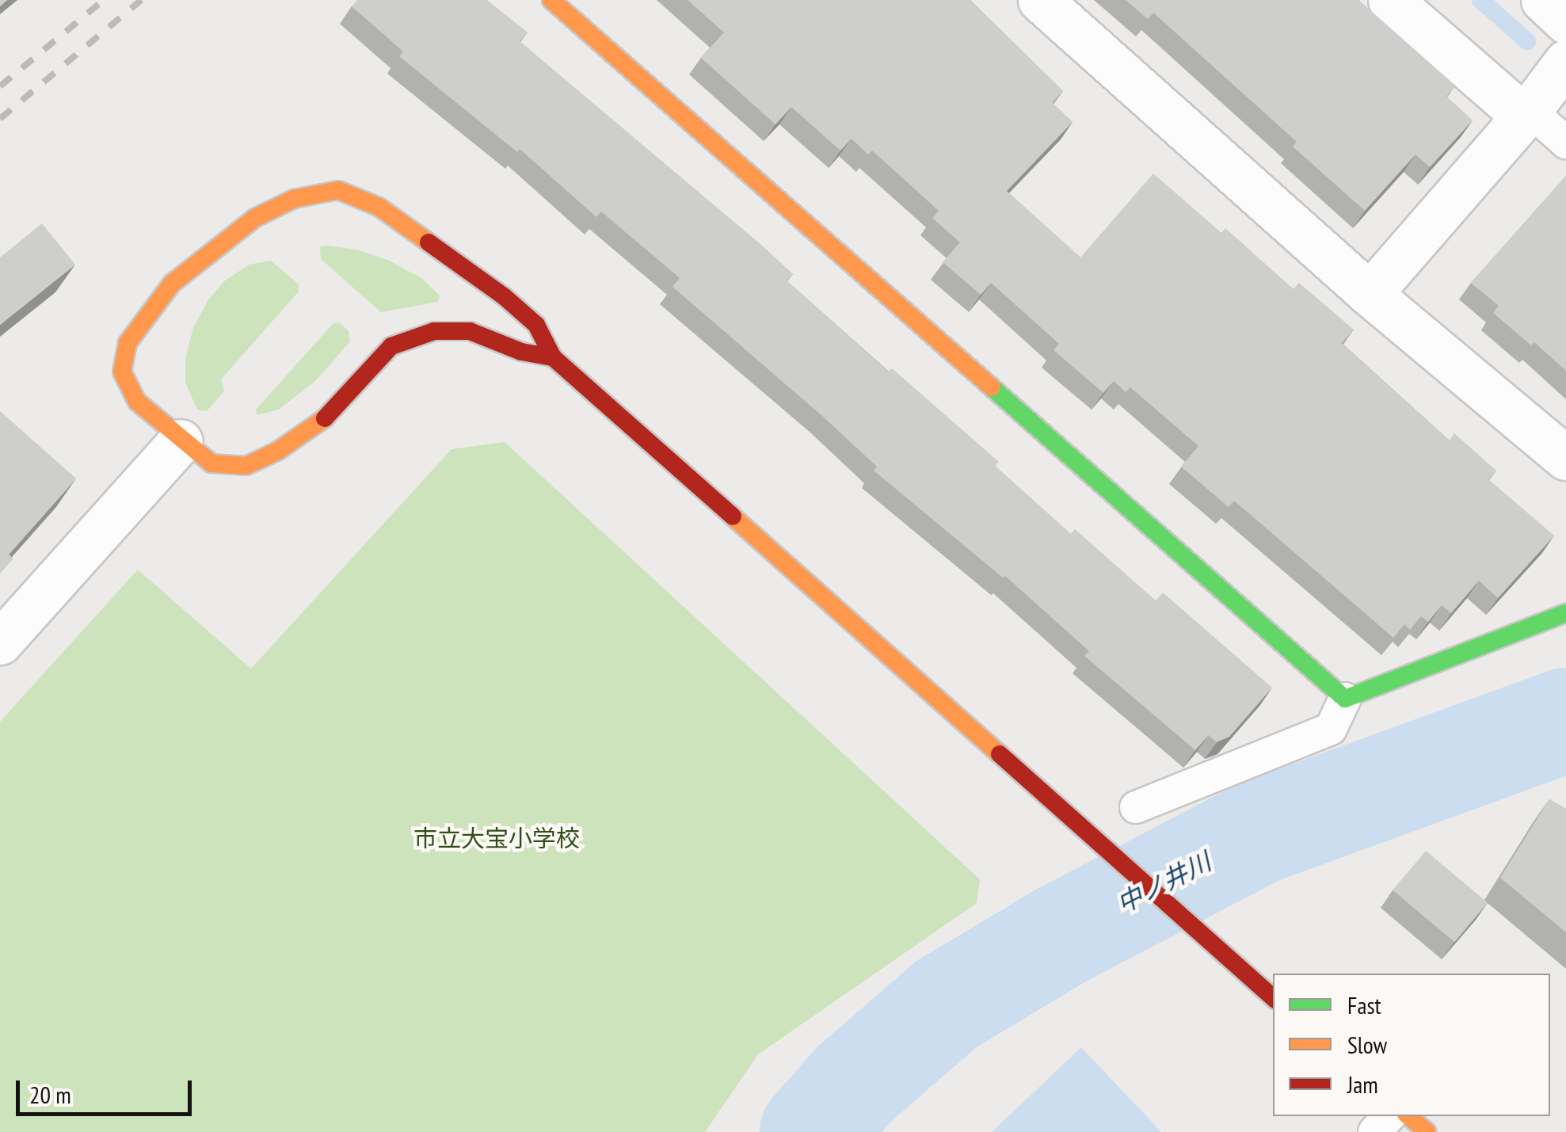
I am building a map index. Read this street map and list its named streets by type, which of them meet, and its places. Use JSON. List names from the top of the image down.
{
  "water": ["中ノ井川"],
  "parks": ["市立大宝小学校"],
  "legend": ["Fast", "Slow", "Jam"],
  "scale_bar": "20 m"
}
